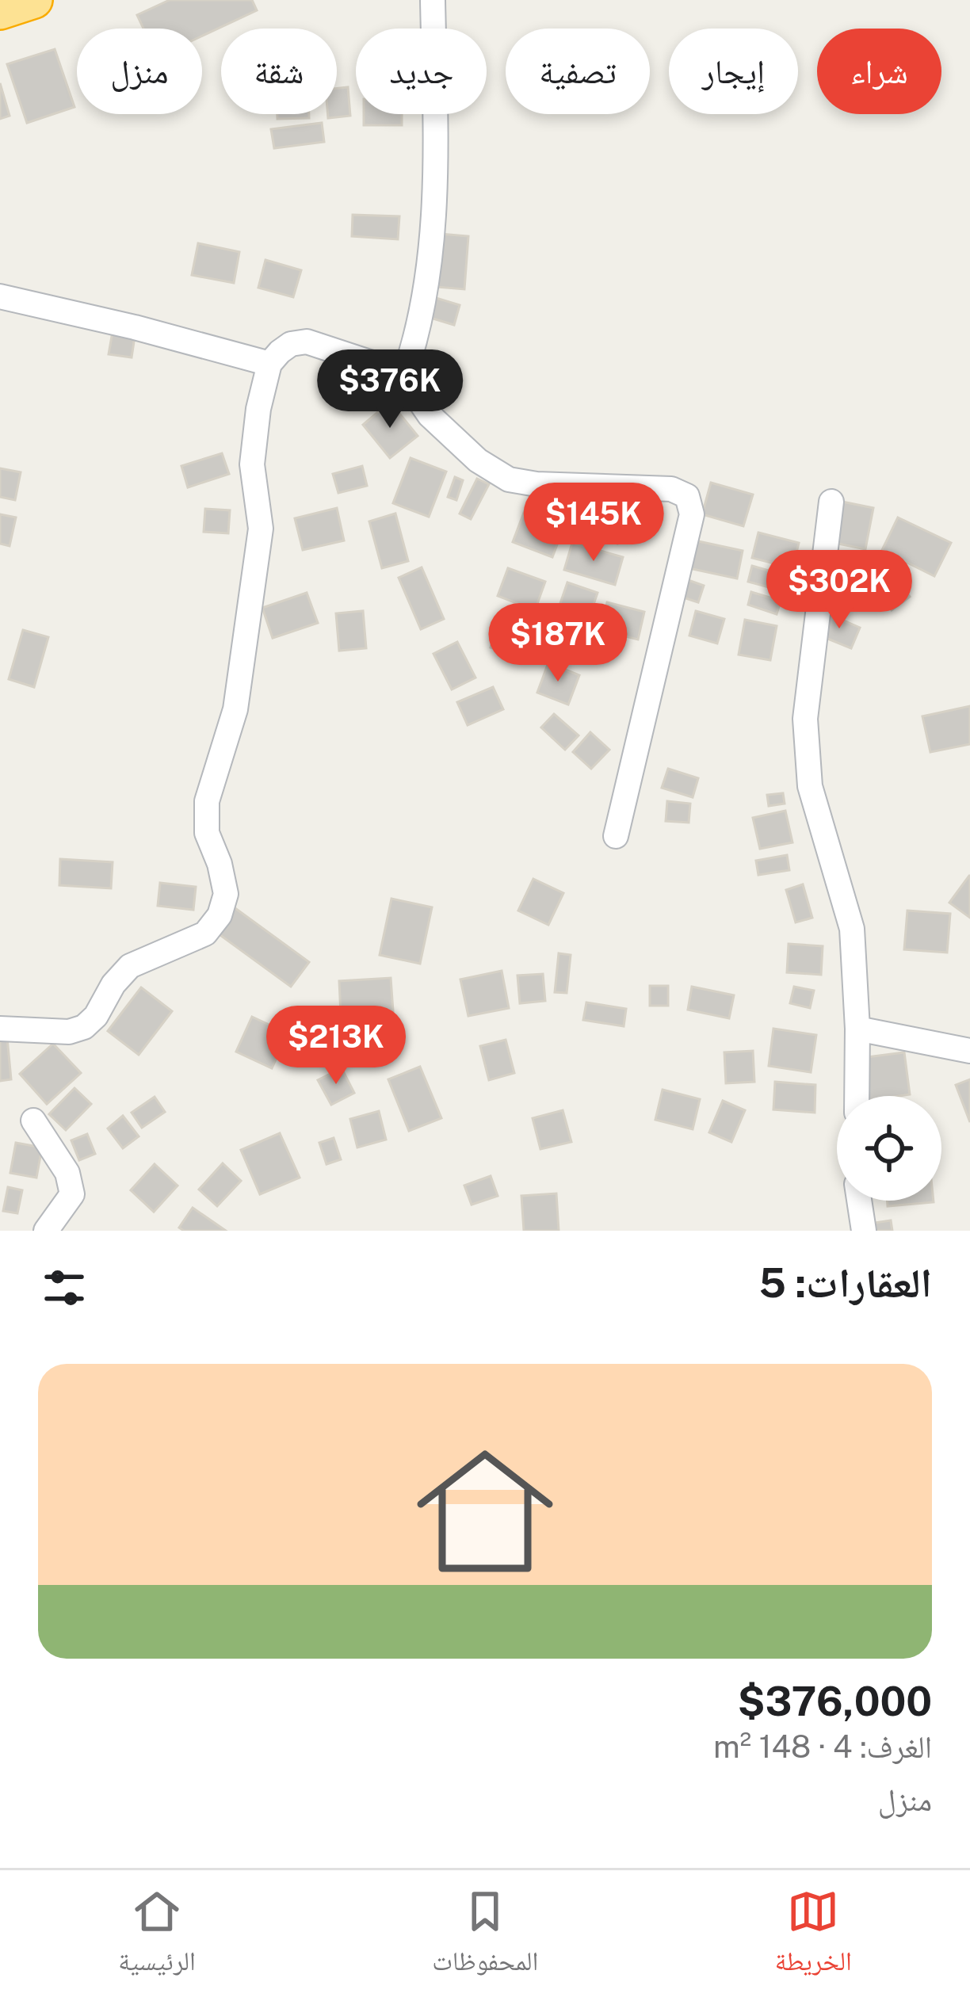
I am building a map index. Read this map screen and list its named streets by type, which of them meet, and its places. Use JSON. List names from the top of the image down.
{
  "page": {
    "chip": [
      "شراء",
      "إيجار",
      "تصفية",
      "جديد",
      "شقة",
      "منزل"
    ],
    "price": [
      "$376K",
      "$145K",
      "$302K",
      "$187K",
      "$213K"
    ],
    "heading": "العقارات: 5",
    "list": [
      {
        "name": "$376,000",
        "note": "الغرف: 4 · 148 m² · منزل"
      }
    ],
    "tabs": ["الخريطة", "المحفوظات", "الرئيسية"]
  }
}
